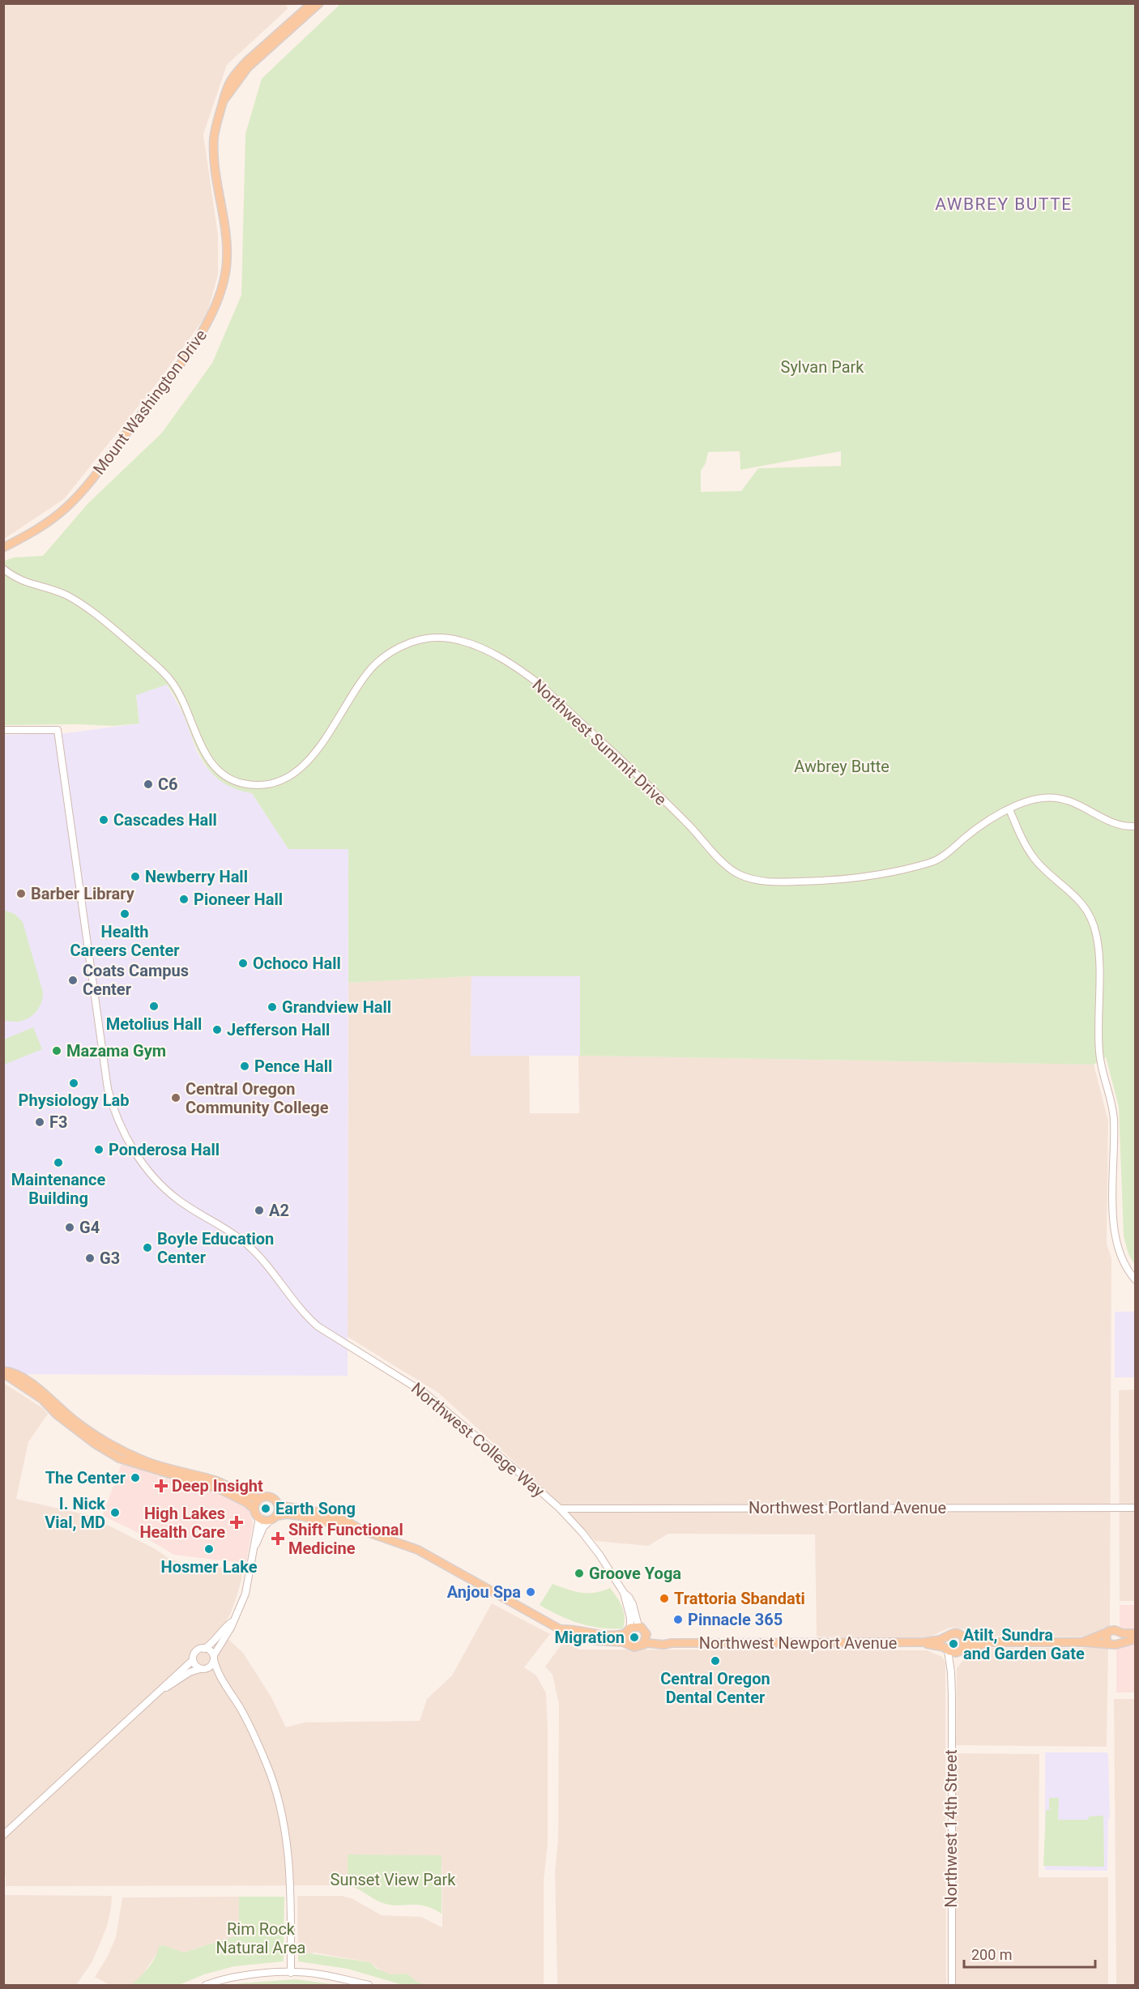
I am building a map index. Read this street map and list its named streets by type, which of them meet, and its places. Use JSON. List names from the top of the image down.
{
  "streets": {
    "main road": ["Mount Washington Drive", "Northwest Newport Avenue"],
    "street": [
      "Northwest Summit Drive",
      "Northwest College Way",
      "Northwest Portland Avenue",
      "Northwest 14th Street"
    ]
  },
  "crossings": [
    ["Northwest College Way", "Northwest Portland Avenue"],
    ["Northwest College Way", "Northwest Newport Avenue"],
    ["Northwest Newport Avenue", "Northwest 14th Street"]
  ],
  "districts": ["AWBREY BUTTE"],
  "parks": [
    "Sylvan Park",
    "Awbrey Butte",
    "Sunset View Park",
    "Rim Rock Natural Area"
  ],
  "places": {
    "other": [
      "C6",
      "Cascades Hall",
      "Newberry Hall",
      "Barber Library",
      "Pioneer Hall",
      "Health Careers Center",
      "Ochoco Hall",
      "Coats Campus Center",
      "Metolius Hall",
      "Grandview Hall",
      "Jefferson Hall",
      "Mazama Gym",
      "Pence Hall",
      "Physiology Lab",
      "Central Oregon Community College",
      "F3",
      "Ponderosa Hall",
      "Maintenance Building",
      "A2",
      "G4",
      "Boyle Education Center",
      "G3",
      "The Center",
      "Earth Song",
      "I. Nick Vial, MD",
      "Hosmer Lake",
      "Groove Yoga",
      "Anjou Spa",
      "Trattoria Sbandati",
      "Pinnacle 365",
      "Migration",
      "Atilt, Sundra and Garden Gate",
      "Central Oregon Dental Center"
    ],
    "health": ["Deep Insight", "High Lakes Health Care", "Shift Functional Medicine"]
  },
  "scale_bar": "200 m"
}
